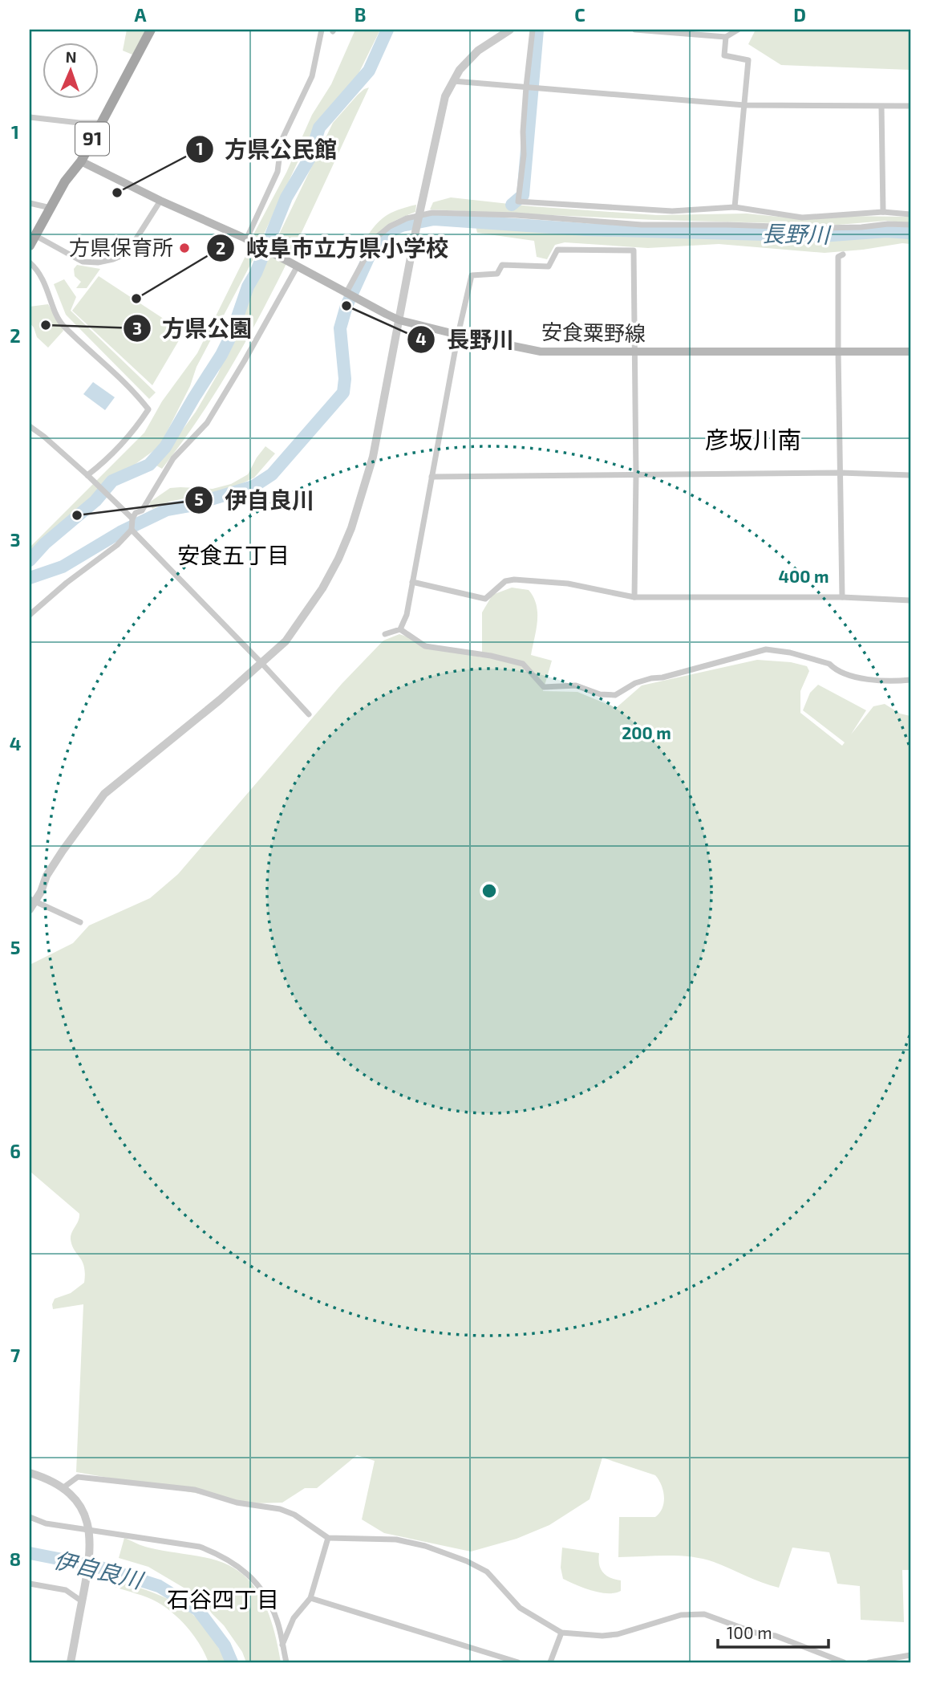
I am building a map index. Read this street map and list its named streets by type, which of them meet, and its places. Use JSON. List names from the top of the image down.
{
  "streets": {
    "main road": ["91", "安食粟野線"]
  },
  "crossings": [
    ["91", "安食粟野線"]
  ],
  "districts": ["彦坂川南", "安食五丁目", "石谷四丁目"],
  "water": ["長野川", "伊自良川"],
  "places": [
    "方県公民館",
    "方県保育所",
    "岐阜市立方県小学校",
    "長野川",
    "方県公園",
    "伊自良川"
  ],
  "scale_bar": "100 m",
  "north": "top",
  "grid": {
    "columns": [
      "A",
      "B",
      "C",
      "D"
    ],
    "rows": [
      "1",
      "2",
      "3",
      "4",
      "5",
      "6",
      "7",
      "8"
    ]
  },
  "rings": ["400 m", "200 m"]
}
